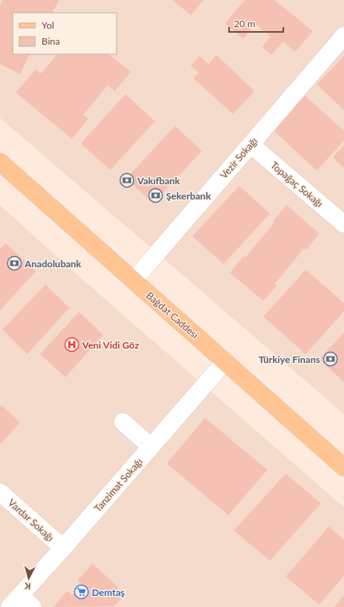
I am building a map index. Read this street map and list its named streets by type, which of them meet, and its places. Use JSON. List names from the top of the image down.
{
  "streets": {
    "main road": ["Bağdat Caddesi"],
    "street": [
      "Vezir Sokağı",
      "Topağaç Sokağı",
      "Tanzimat Sokağı",
      "Vardar Sokağı"
    ]
  },
  "crossings": [
    ["Vezir Sokağı", "Topağaç Sokağı"],
    ["Vezir Sokağı", "Bağdat Caddesi"],
    ["Bağdat Caddesi", "Tanzimat Sokağı"],
    ["Tanzimat Sokağı", "Vardar Sokağı"]
  ],
  "places": {
    "bank": [
      "Vakıfbank",
      "Şekerbank",
      "Anadolubank",
      "Türkiye Finans"
    ],
    "hospital": ["Veni Vidi Göz"],
    "supermarket": ["Demtaş"]
  },
  "legend": ["Yol", "Bina"],
  "scale_bar": "20 m",
  "north": "bottom"
}
